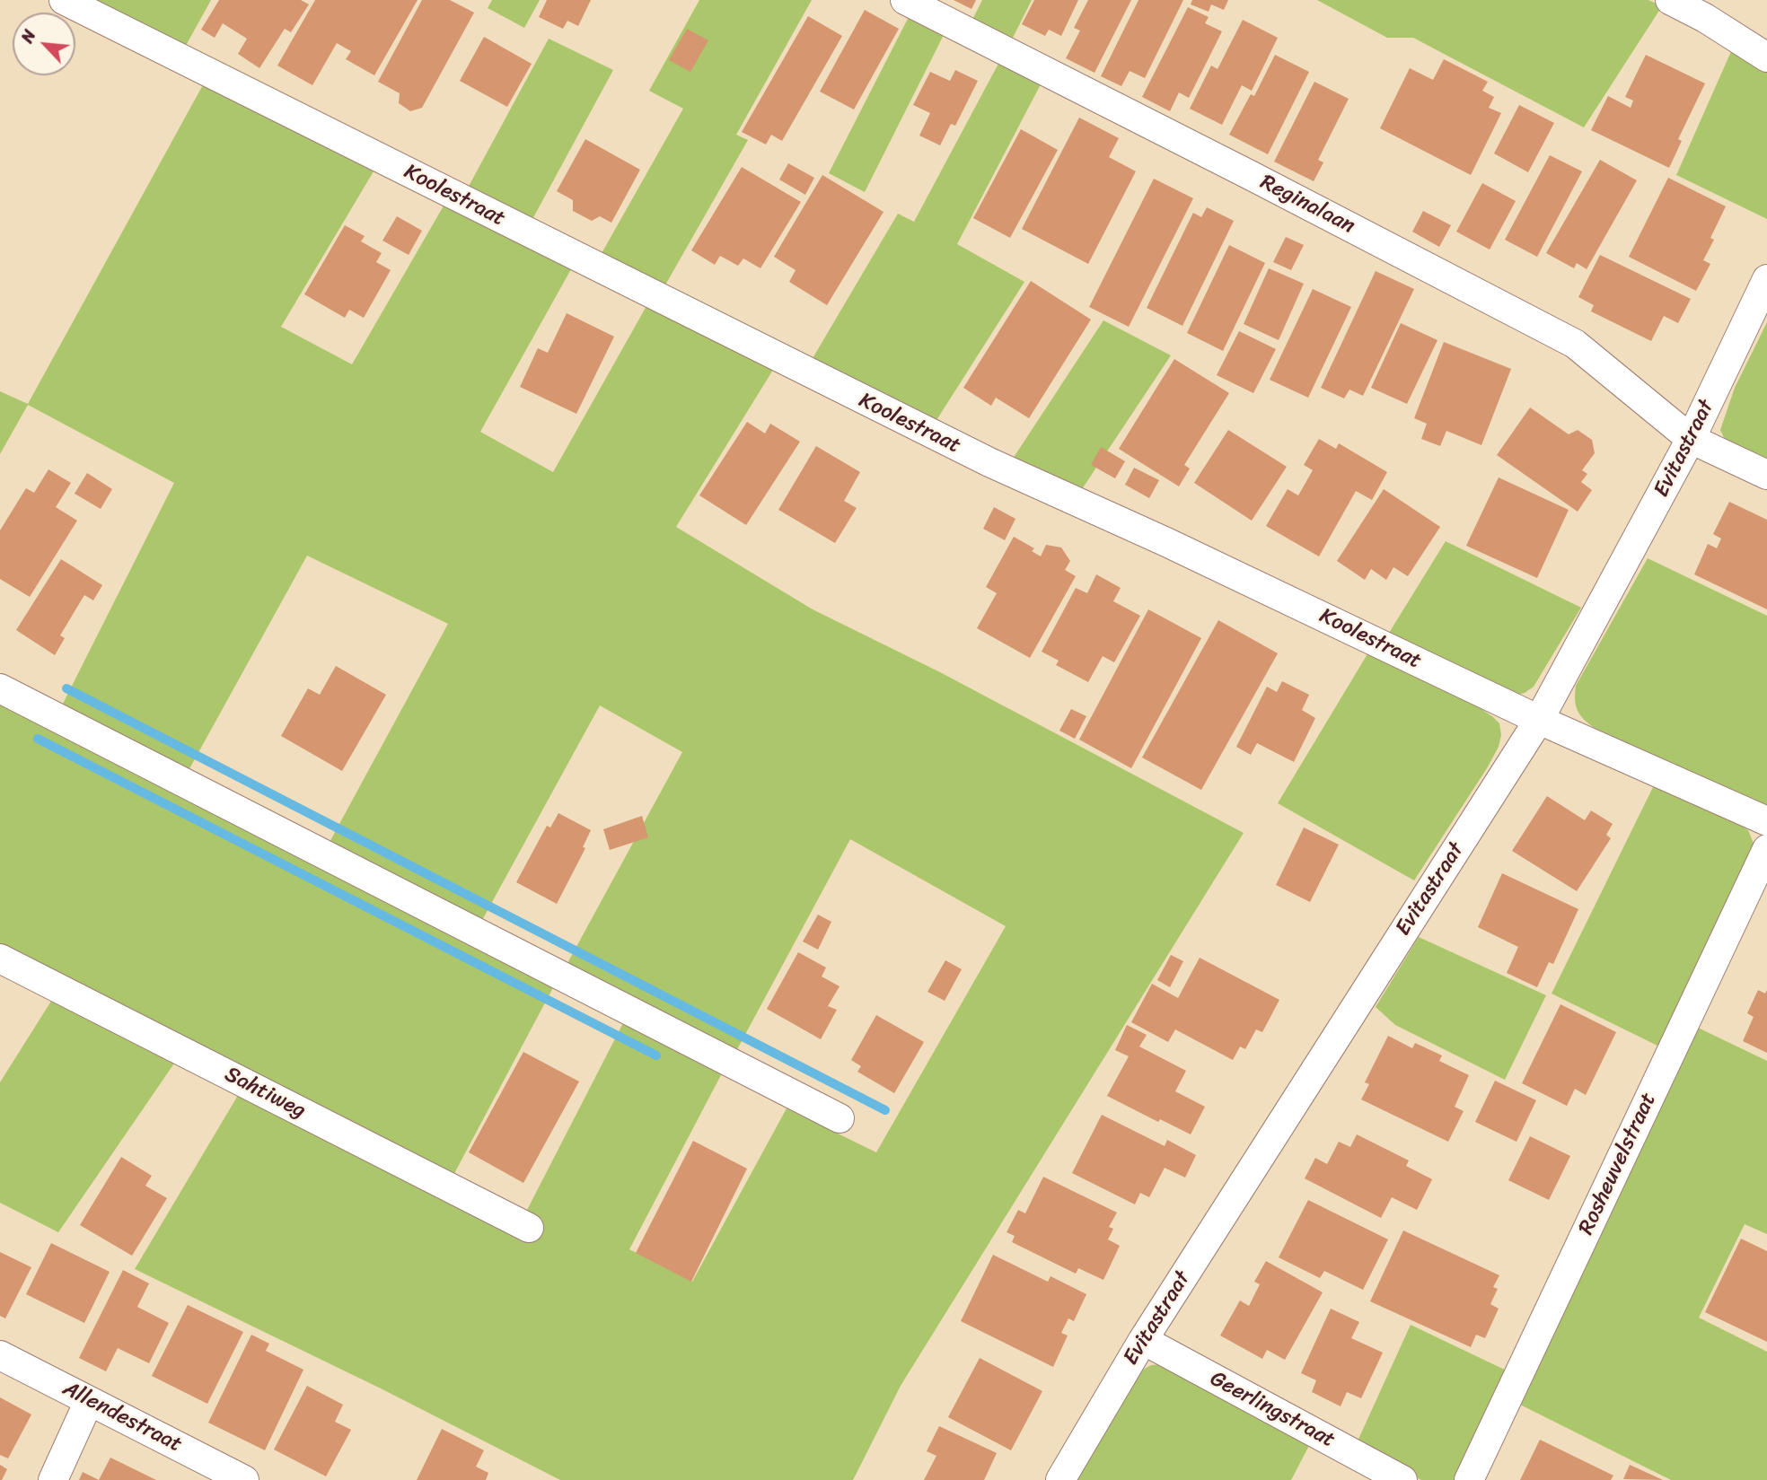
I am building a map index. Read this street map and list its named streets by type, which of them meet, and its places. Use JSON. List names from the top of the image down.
{
  "streets": {
    "street": [
      "Koolestraat",
      "Reginalaan",
      "Evitastraat",
      "Sahtiweg",
      "Rosheuvelstraat",
      "Geerlingstraat",
      "Allendestraat"
    ]
  },
  "crossings": [
    ["Koolestraat", "Evitastraat"],
    ["Reginalaan", "Evitastraat"],
    ["Evitastraat", "Geerlingstraat"]
  ],
  "north": "top left"
}
